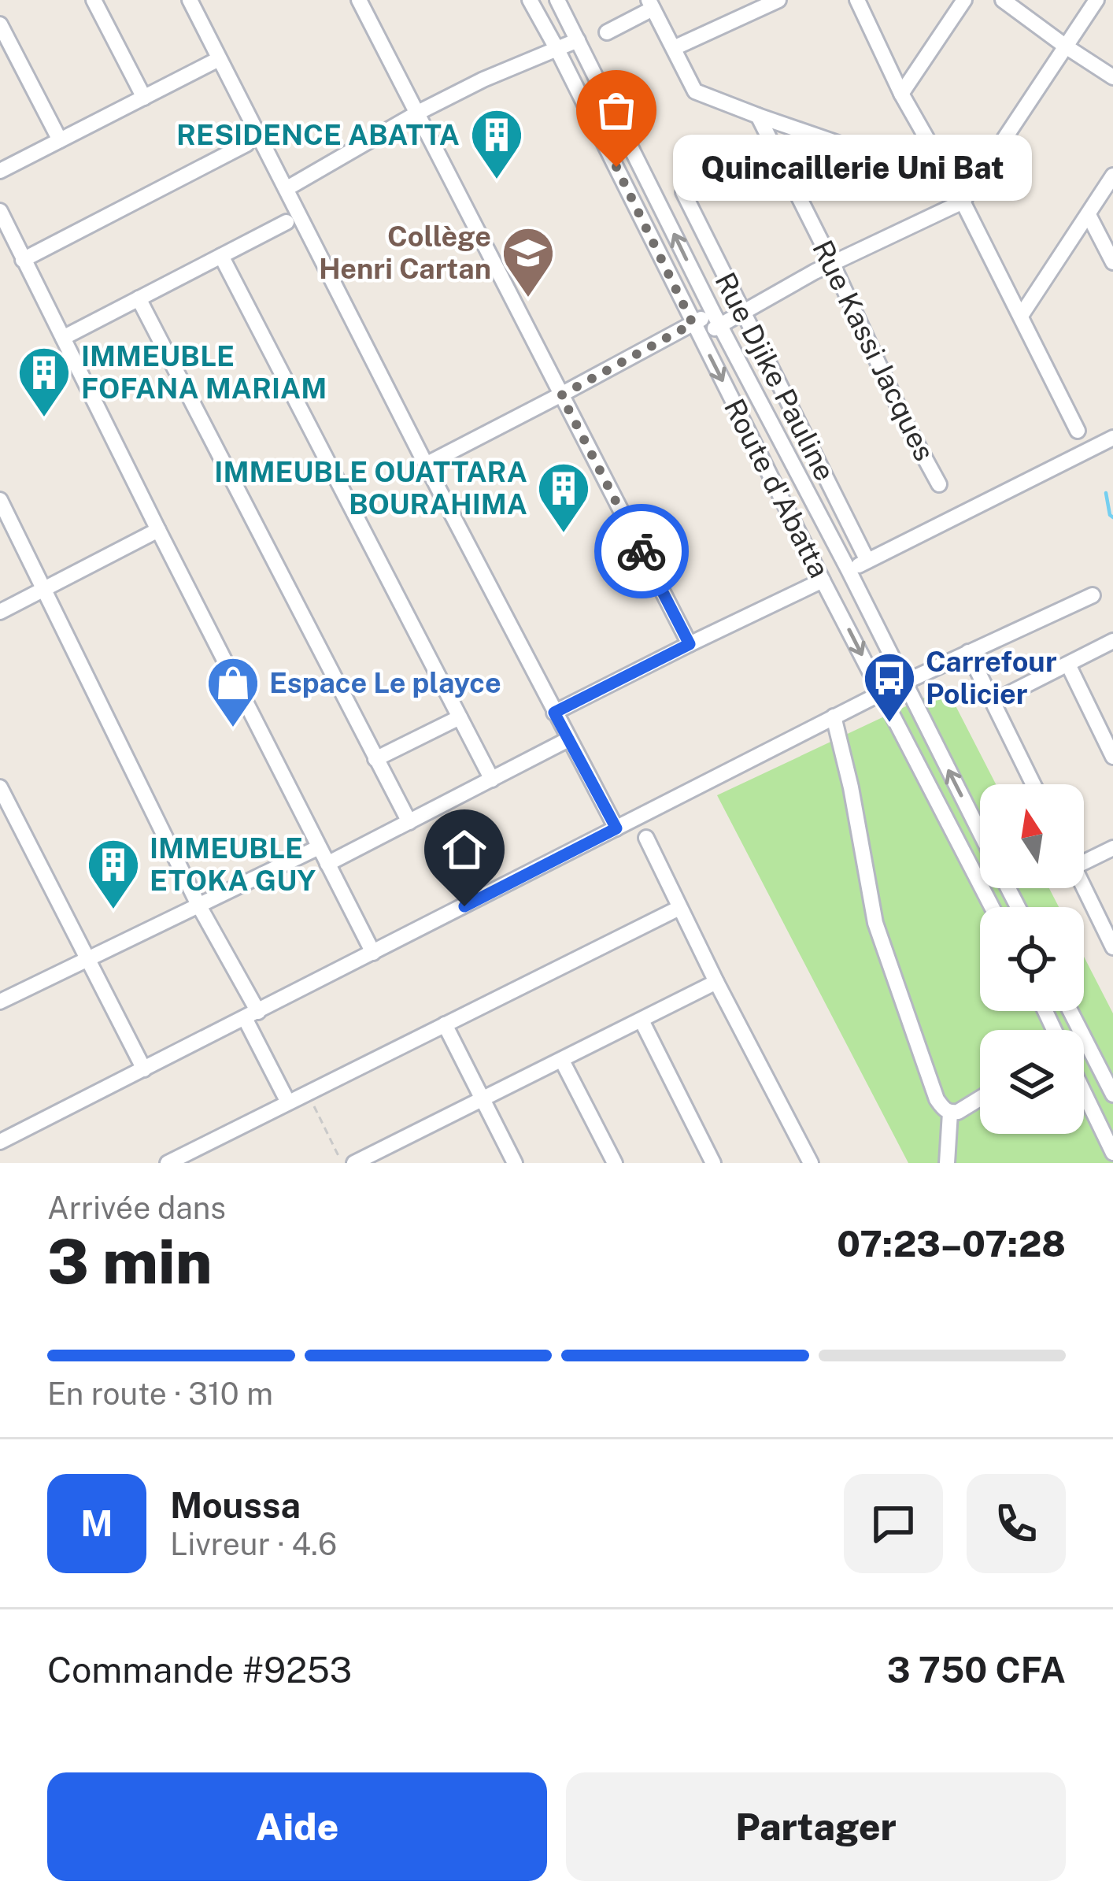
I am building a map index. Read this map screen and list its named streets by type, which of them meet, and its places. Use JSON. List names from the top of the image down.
{
  "streets": {
    "street": ["Rue Kassi Jacques", "Rue Djike Pauline", "Route d'Abatta"]
  },
  "places": {
    "other": ["Quincaillerie Uni Bat"],
    "building": [
      "RESIDENCE ABATTA",
      "IMMEUBLE FOFANA MARIAM",
      "IMMEUBLE OUATTARA BOURAHIMA",
      "IMMEUBLE ETOKA GUY"
    ],
    "school or university": ["Collège Henri Cartan"],
    "bus stop": ["Carrefour Policier"],
    "shop": ["Espace Le playce"]
  },
  "north": "top",
  "page": {
    "bubble": "Quincaillerie Uni Bat",
    "heading": ["3 min", "Arrivée dans", "07:23–07:28"],
    "panel": [
      "Moussa",
      "Livreur · 4.6",
      "Commande #9253",
      "3 750 CFA"
    ],
    "bar": "En route · 310 m",
    "round": "M",
    "buttons": ["Aide", "Partager"]
  }
}
